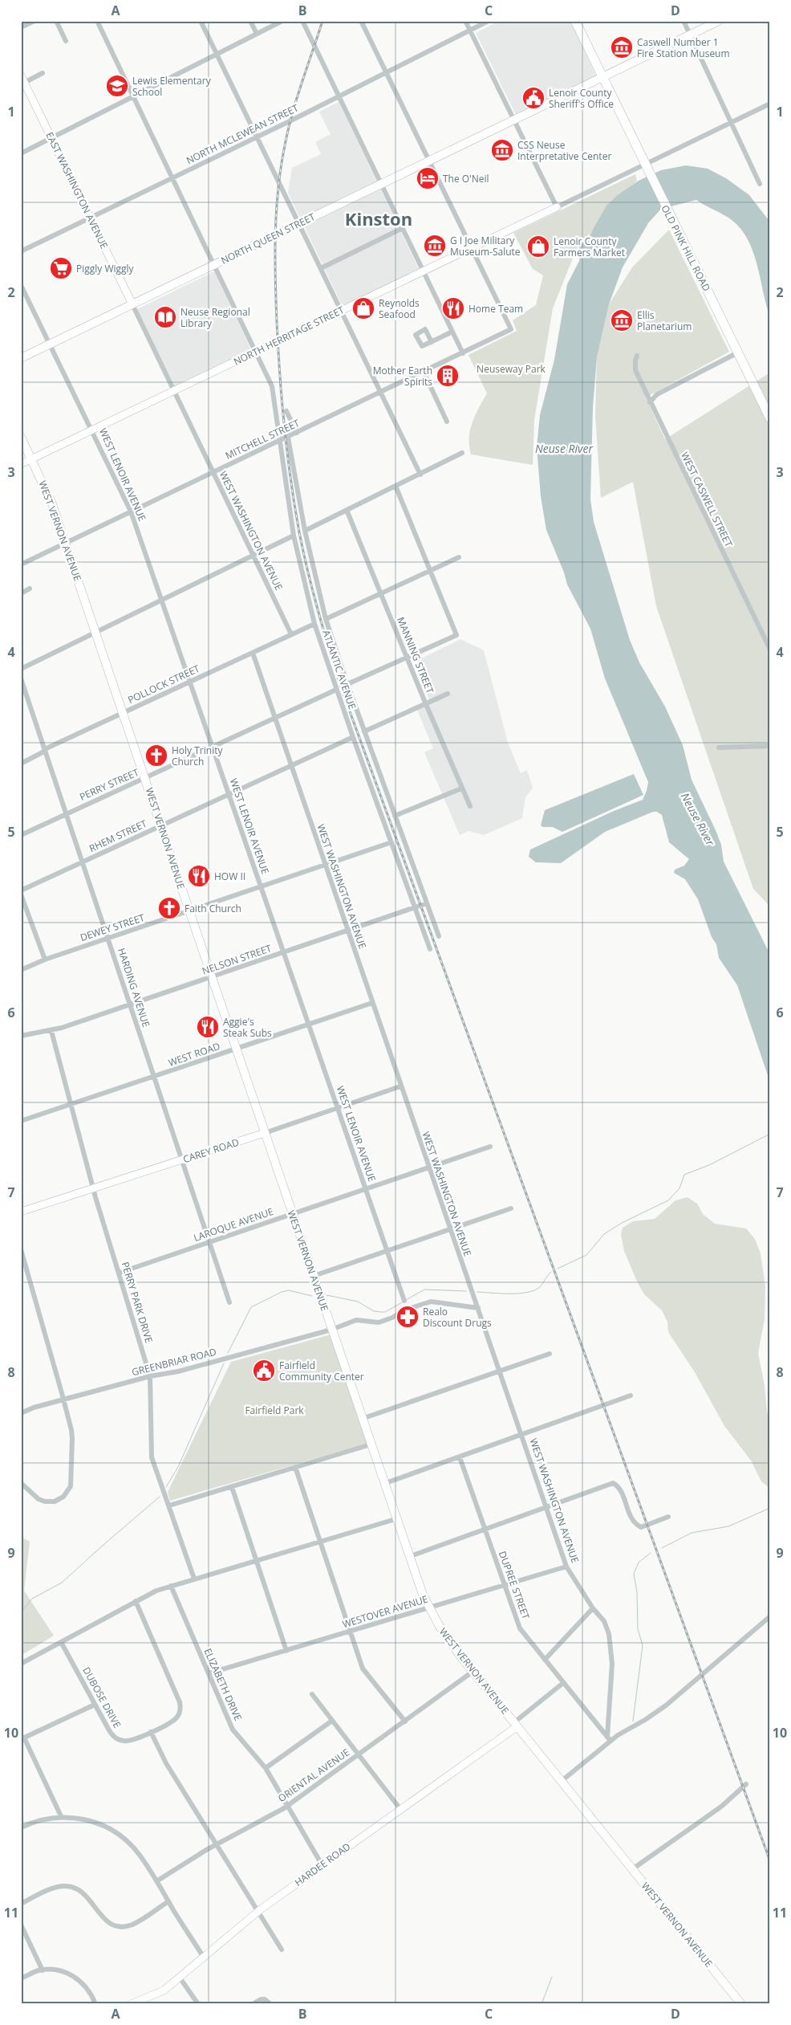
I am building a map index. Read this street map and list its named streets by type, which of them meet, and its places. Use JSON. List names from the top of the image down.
{
  "streets": {
    "highway": ["OLD PINK HILL ROAD"],
    "main road": ["NORTH QUEEN STREET", "WEST VERNON AVENUE"],
    "street": [
      "NORTH MCLEWEAN STREET",
      "EAST WASHINGTON AVENUE",
      "NORTH HERRITAGE STREET",
      "MITCHELL STREET",
      "WEST LENOIR AVENUE",
      "WEST CASWELL STREET",
      "WEST WASHINGTON AVENUE",
      "MANNING STREET",
      "ATLANTIC AVENUE",
      "POLLOCK STREET",
      "PERRY STREET",
      "RHEM STREET",
      "DEWEY STREET",
      "NELSON STREET",
      "HARDING AVENUE",
      "WEST ROAD",
      "CAREY ROAD",
      "LAROQUE AVENUE",
      "PERRY PARK DRIVE",
      "GREENBRIAR ROAD",
      "DUPREE STREET",
      "WESTOVER AVENUE",
      "ELIZABETH DRIVE",
      "DUBOSE DRIVE",
      "ORIENTAL AVENUE",
      "HARDEE ROAD"
    ]
  },
  "crossings": [
    ["NORTH MCLEWEAN STREET", "EAST WASHINGTON AVENUE"],
    ["NORTH MCLEWEAN STREET", "ATLANTIC AVENUE"],
    ["EAST WASHINGTON AVENUE", "NORTH QUEEN STREET"],
    ["EAST WASHINGTON AVENUE", "WEST WASHINGTON AVENUE"],
    ["NORTH QUEEN STREET", "OLD PINK HILL ROAD"],
    ["NORTH QUEEN STREET", "WEST LENOIR AVENUE"],
    ["NORTH QUEEN STREET", "WEST WASHINGTON AVENUE"],
    ["NORTH QUEEN STREET", "ATLANTIC AVENUE"],
    ["NORTH HERRITAGE STREET", "MITCHELL STREET"],
    ["NORTH HERRITAGE STREET", "WEST LENOIR AVENUE"],
    ["NORTH HERRITAGE STREET", "WEST VERNON AVENUE"],
    ["NORTH HERRITAGE STREET", "WEST WASHINGTON AVENUE"],
    ["NORTH HERRITAGE STREET", "ATLANTIC AVENUE"],
    ["MITCHELL STREET", "WEST LENOIR AVENUE"],
    ["MITCHELL STREET", "WEST VERNON AVENUE"],
    ["MITCHELL STREET", "WEST WASHINGTON AVENUE"],
    ["MITCHELL STREET", "ATLANTIC AVENUE"],
    ["WEST LENOIR AVENUE", "POLLOCK STREET"],
    ["WEST LENOIR AVENUE", "PERRY STREET"],
    ["WEST LENOIR AVENUE", "RHEM STREET"],
    ["WEST LENOIR AVENUE", "DEWEY STREET"],
    ["WEST LENOIR AVENUE", "NELSON STREET"],
    ["WEST LENOIR AVENUE", "WEST ROAD"],
    ["WEST LENOIR AVENUE", "CAREY ROAD"],
    ["WEST LENOIR AVENUE", "LAROQUE AVENUE"],
    ["WEST VERNON AVENUE", "POLLOCK STREET"],
    ["WEST VERNON AVENUE", "PERRY STREET"],
    ["WEST VERNON AVENUE", "RHEM STREET"],
    ["WEST VERNON AVENUE", "DEWEY STREET"],
    ["WEST VERNON AVENUE", "NELSON STREET"],
    ["WEST VERNON AVENUE", "WEST ROAD"],
    ["WEST VERNON AVENUE", "CAREY ROAD"],
    ["WEST VERNON AVENUE", "LAROQUE AVENUE"],
    ["WEST VERNON AVENUE", "GREENBRIAR ROAD"],
    ["WEST VERNON AVENUE", "WESTOVER AVENUE"],
    ["WEST VERNON AVENUE", "ORIENTAL AVENUE"],
    ["WEST VERNON AVENUE", "HARDEE ROAD"],
    ["WEST WASHINGTON AVENUE", "POLLOCK STREET"],
    ["WEST WASHINGTON AVENUE", "PERRY STREET"],
    ["WEST WASHINGTON AVENUE", "RHEM STREET"],
    ["WEST WASHINGTON AVENUE", "DEWEY STREET"],
    ["WEST WASHINGTON AVENUE", "NELSON STREET"],
    ["WEST WASHINGTON AVENUE", "WEST ROAD"],
    ["WEST WASHINGTON AVENUE", "CAREY ROAD"],
    ["WEST WASHINGTON AVENUE", "LAROQUE AVENUE"],
    ["WEST WASHINGTON AVENUE", "GREENBRIAR ROAD"],
    ["WEST WASHINGTON AVENUE", "DUPREE STREET"],
    ["WEST WASHINGTON AVENUE", "WESTOVER AVENUE"],
    ["ATLANTIC AVENUE", "POLLOCK STREET"],
    ["ATLANTIC AVENUE", "PERRY STREET"],
    ["ATLANTIC AVENUE", "RHEM STREET"],
    ["ATLANTIC AVENUE", "DEWEY STREET"],
    ["ATLANTIC AVENUE", "NELSON STREET"],
    ["POLLOCK STREET", "HARDING AVENUE"],
    ["PERRY STREET", "HARDING AVENUE"],
    ["RHEM STREET", "HARDING AVENUE"],
    ["DEWEY STREET", "HARDING AVENUE"],
    ["NELSON STREET", "HARDING AVENUE"],
    ["NELSON STREET", "PERRY PARK DRIVE"],
    ["HARDING AVENUE", "WEST ROAD"],
    ["HARDING AVENUE", "CAREY ROAD"],
    ["HARDING AVENUE", "LAROQUE AVENUE"],
    ["WEST ROAD", "PERRY PARK DRIVE"],
    ["CAREY ROAD", "PERRY PARK DRIVE"],
    ["LAROQUE AVENUE", "PERRY PARK DRIVE"],
    ["PERRY PARK DRIVE", "GREENBRIAR ROAD"],
    ["DUPREE STREET", "WESTOVER AVENUE"],
    ["DUPREE STREET", "HARDEE ROAD"],
    ["WESTOVER AVENUE", "ELIZABETH DRIVE"],
    ["ELIZABETH DRIVE", "ORIENTAL AVENUE"],
    ["ELIZABETH DRIVE", "HARDEE ROAD"]
  ],
  "districts": ["Kinston"],
  "water": ["Neuse River"],
  "parks": ["Neuseway Park", "Fairfield Park"],
  "places": {
    "museum": [
      "Caswell Number 1 Fire Station Museum",
      "CSS Neuse Interpretative Center",
      "G I Joe Military Museum-Salute",
      "Ellis Planetarium"
    ],
    "school or university": ["Lewis Elementary School"],
    "public building": ["Lenoir County Sheriff's Office", "Fairfield Community Center"],
    "hotel": ["The O'Neil"],
    "shop": ["Lenoir County Farmers Market", "Reynolds Seafood"],
    "supermarket": ["Piggly Wiggly"],
    "restaurant": ["Home Team", "HOW II", "Aggie's Steak Subs"],
    "library": ["Neuse Regional Library"],
    "building": ["Mother Earth Spirits"],
    "church": ["Holy Trinity Church", "Faith Church"],
    "pharmacy": ["Realo Discount Drugs"]
  },
  "grid": {
    "columns": [
      "A",
      "B",
      "C",
      "D"
    ],
    "rows": [
      "1",
      "2",
      "3",
      "4",
      "5",
      "6",
      "7",
      "8",
      "9",
      "10",
      "11"
    ]
  }
}
